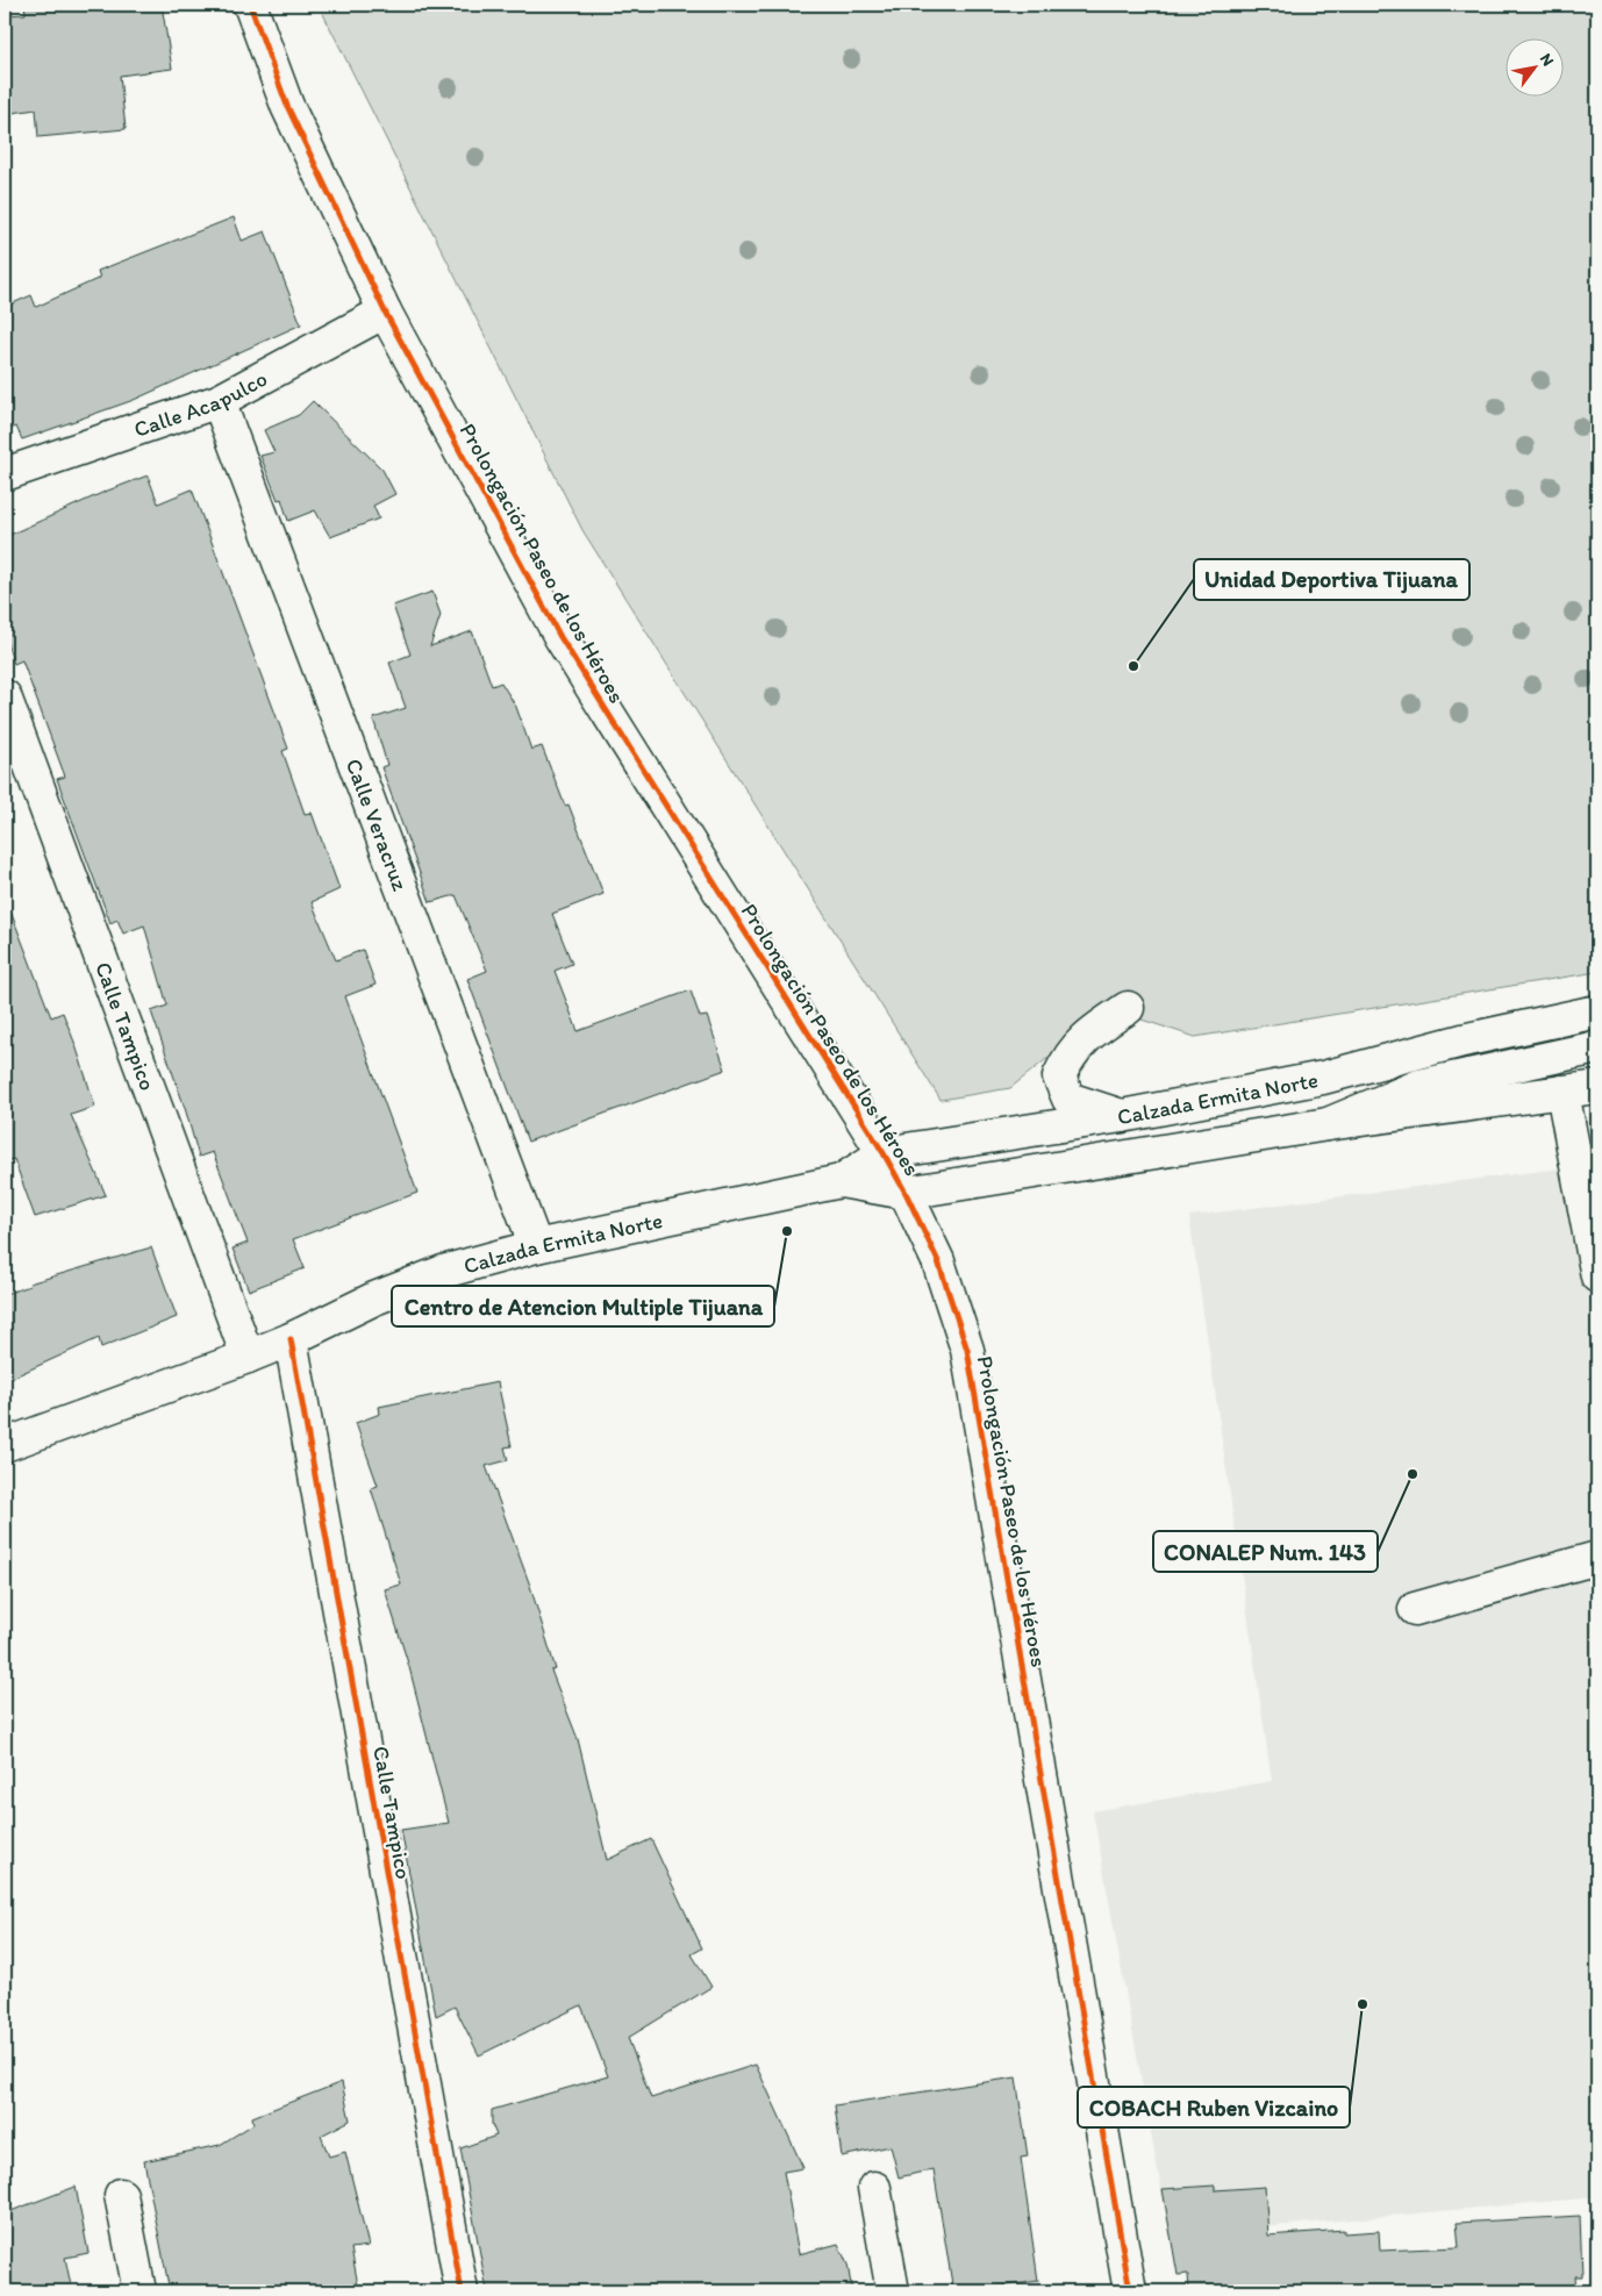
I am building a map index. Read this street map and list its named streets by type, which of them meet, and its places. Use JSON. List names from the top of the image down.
{
  "streets": {
    "main road": [
      "Calle Acapulco",
      "Prolongación Paseo de los Héroes",
      "Calle Veracruz",
      "Calle Tampico",
      "Calzada Ermita Norte"
    ]
  },
  "crossings": [
    ["Calle Acapulco", "Prolongación Paseo de los Héroes"],
    ["Calle Acapulco", "Calle Veracruz"],
    ["Prolongación Paseo de los Héroes", "Calzada Ermita Norte"],
    ["Calle Veracruz", "Calzada Ermita Norte"],
    ["Calle Tampico", "Calzada Ermita Norte"]
  ],
  "places": [
    "Unidad Deportiva Tijuana",
    "Centro de Atencion Multiple Tijuana",
    "CONALEP Num. 143",
    "COBACH Ruben Vizcaino"
  ],
  "north": "top right"
}
